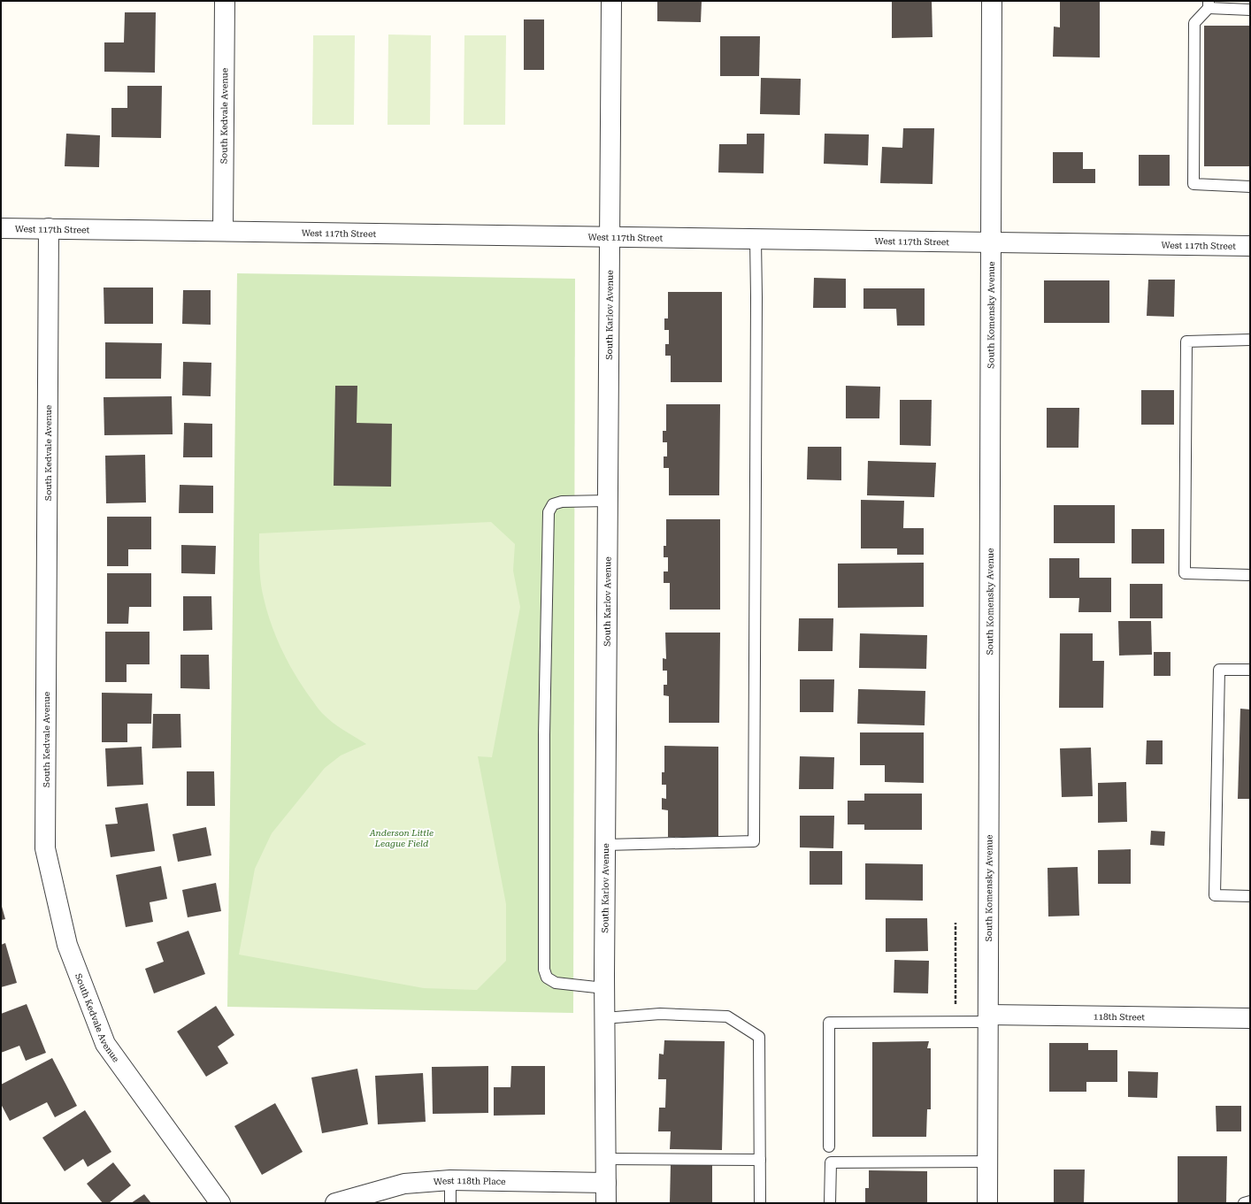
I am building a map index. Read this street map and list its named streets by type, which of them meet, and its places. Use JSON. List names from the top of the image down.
{
  "streets": {
    "street": [
      "South Kedvale Avenue",
      "West 117th Street",
      "South Karlov Avenue",
      "South Komensky Avenue",
      "118th Street",
      "West 118th Place"
    ]
  },
  "crossings": [
    ["South Kedvale Avenue", "West 117th Street"],
    ["West 117th Street", "South Karlov Avenue"],
    ["West 117th Street", "South Komensky Avenue"],
    ["South Karlov Avenue", "West 118th Place"],
    ["South Komensky Avenue", "118th Street"]
  ],
  "parks": ["Anderson Little League Field"]
}
